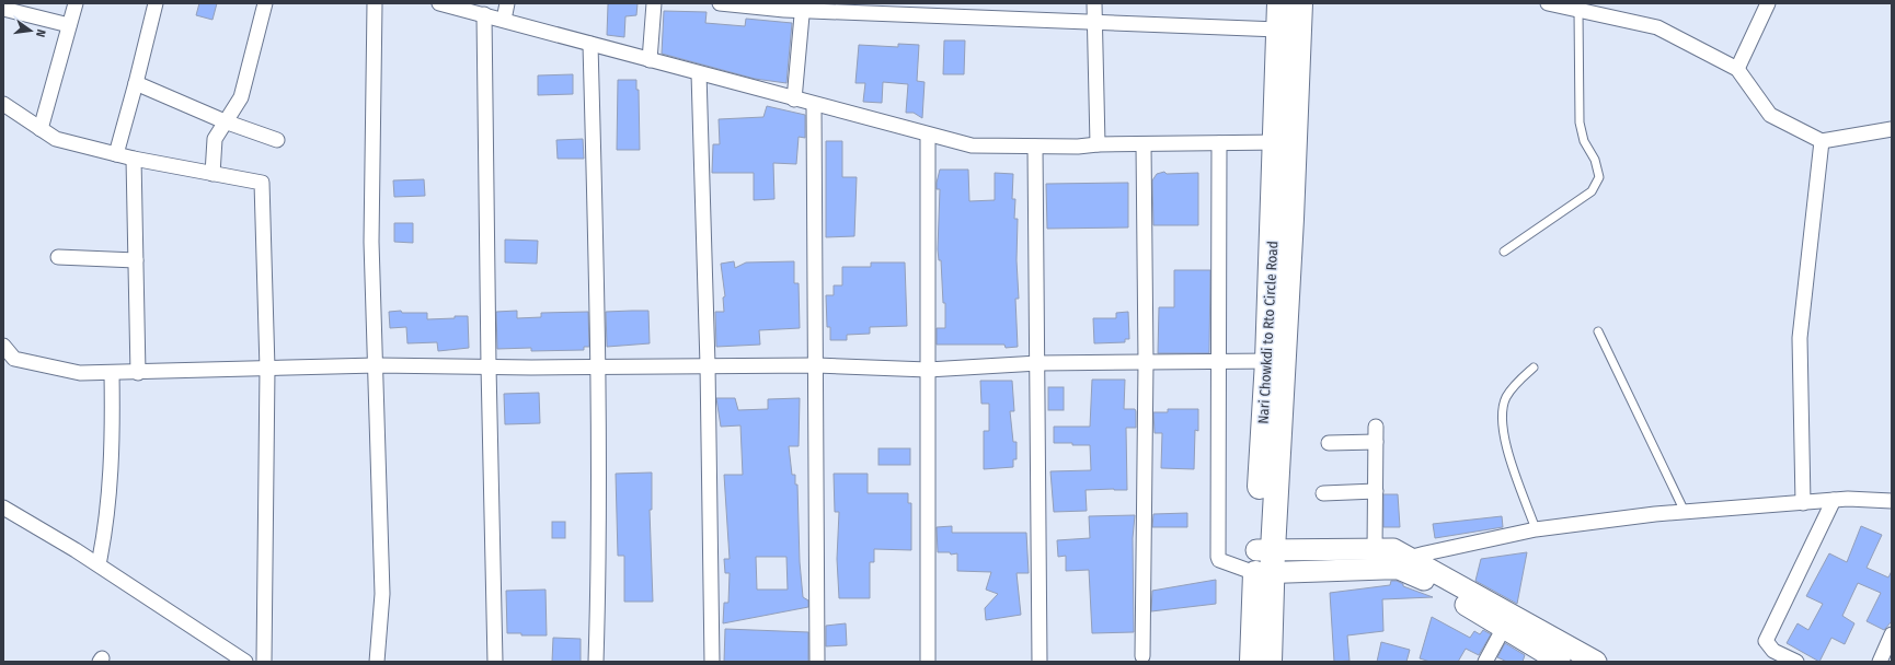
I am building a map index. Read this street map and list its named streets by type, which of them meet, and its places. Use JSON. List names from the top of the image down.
{
  "streets": {
    "highway": ["Nari Chowkdi to Rto Circle Road"]
  },
  "north": "right"
}
